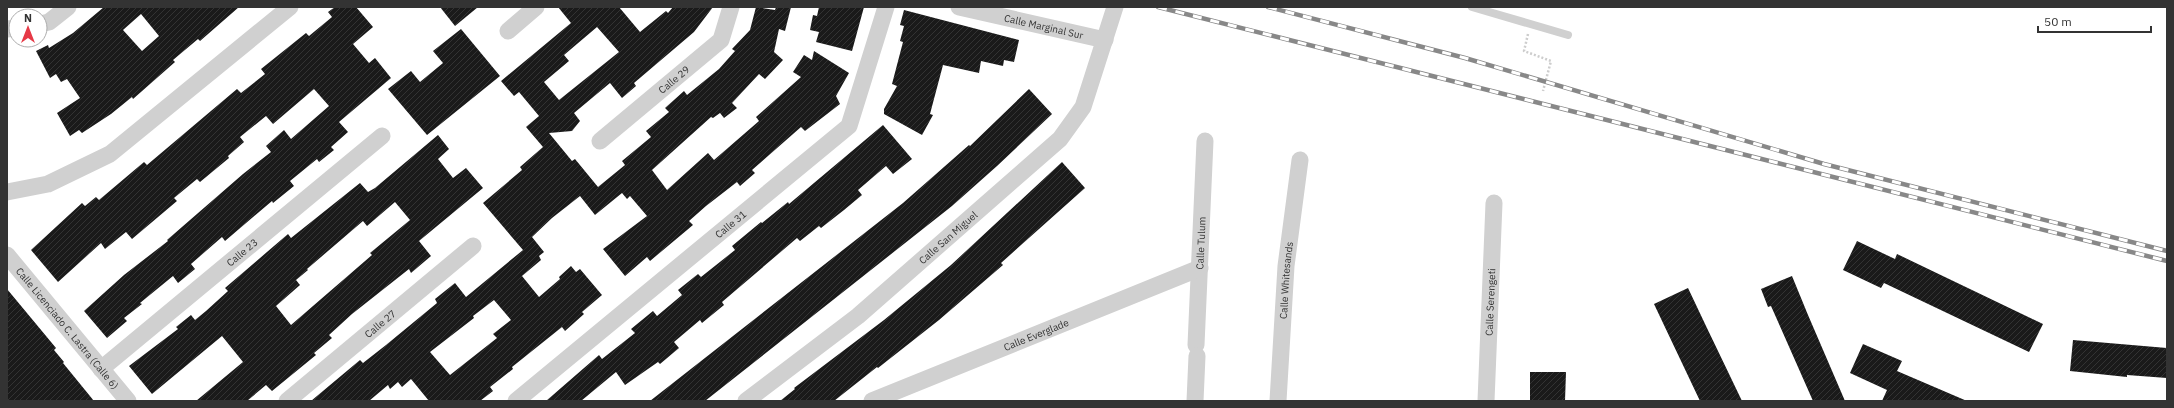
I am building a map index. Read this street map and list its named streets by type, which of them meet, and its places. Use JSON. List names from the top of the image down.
{
  "streets": {
    "street": [
      "Calle Marginal Sur",
      "Calle 29",
      "Calle 31",
      "Calle San Miguel",
      "Calle Tulum",
      "Calle 23",
      "Calle Whitesands",
      "Calle Serengeti",
      "Calle 27",
      "Calle Licenciado C. Lastra (Calle 6)",
      "Calle Everglade"
    ]
  },
  "crossings": [
    ["Calle Marginal Sur", "Calle San Miguel"],
    ["Calle Tulum", "Calle Everglade"],
    ["Calle 23", "Calle Licenciado C. Lastra (Calle 6)"]
  ],
  "scale_bar": "50 m",
  "north": "top"
}
